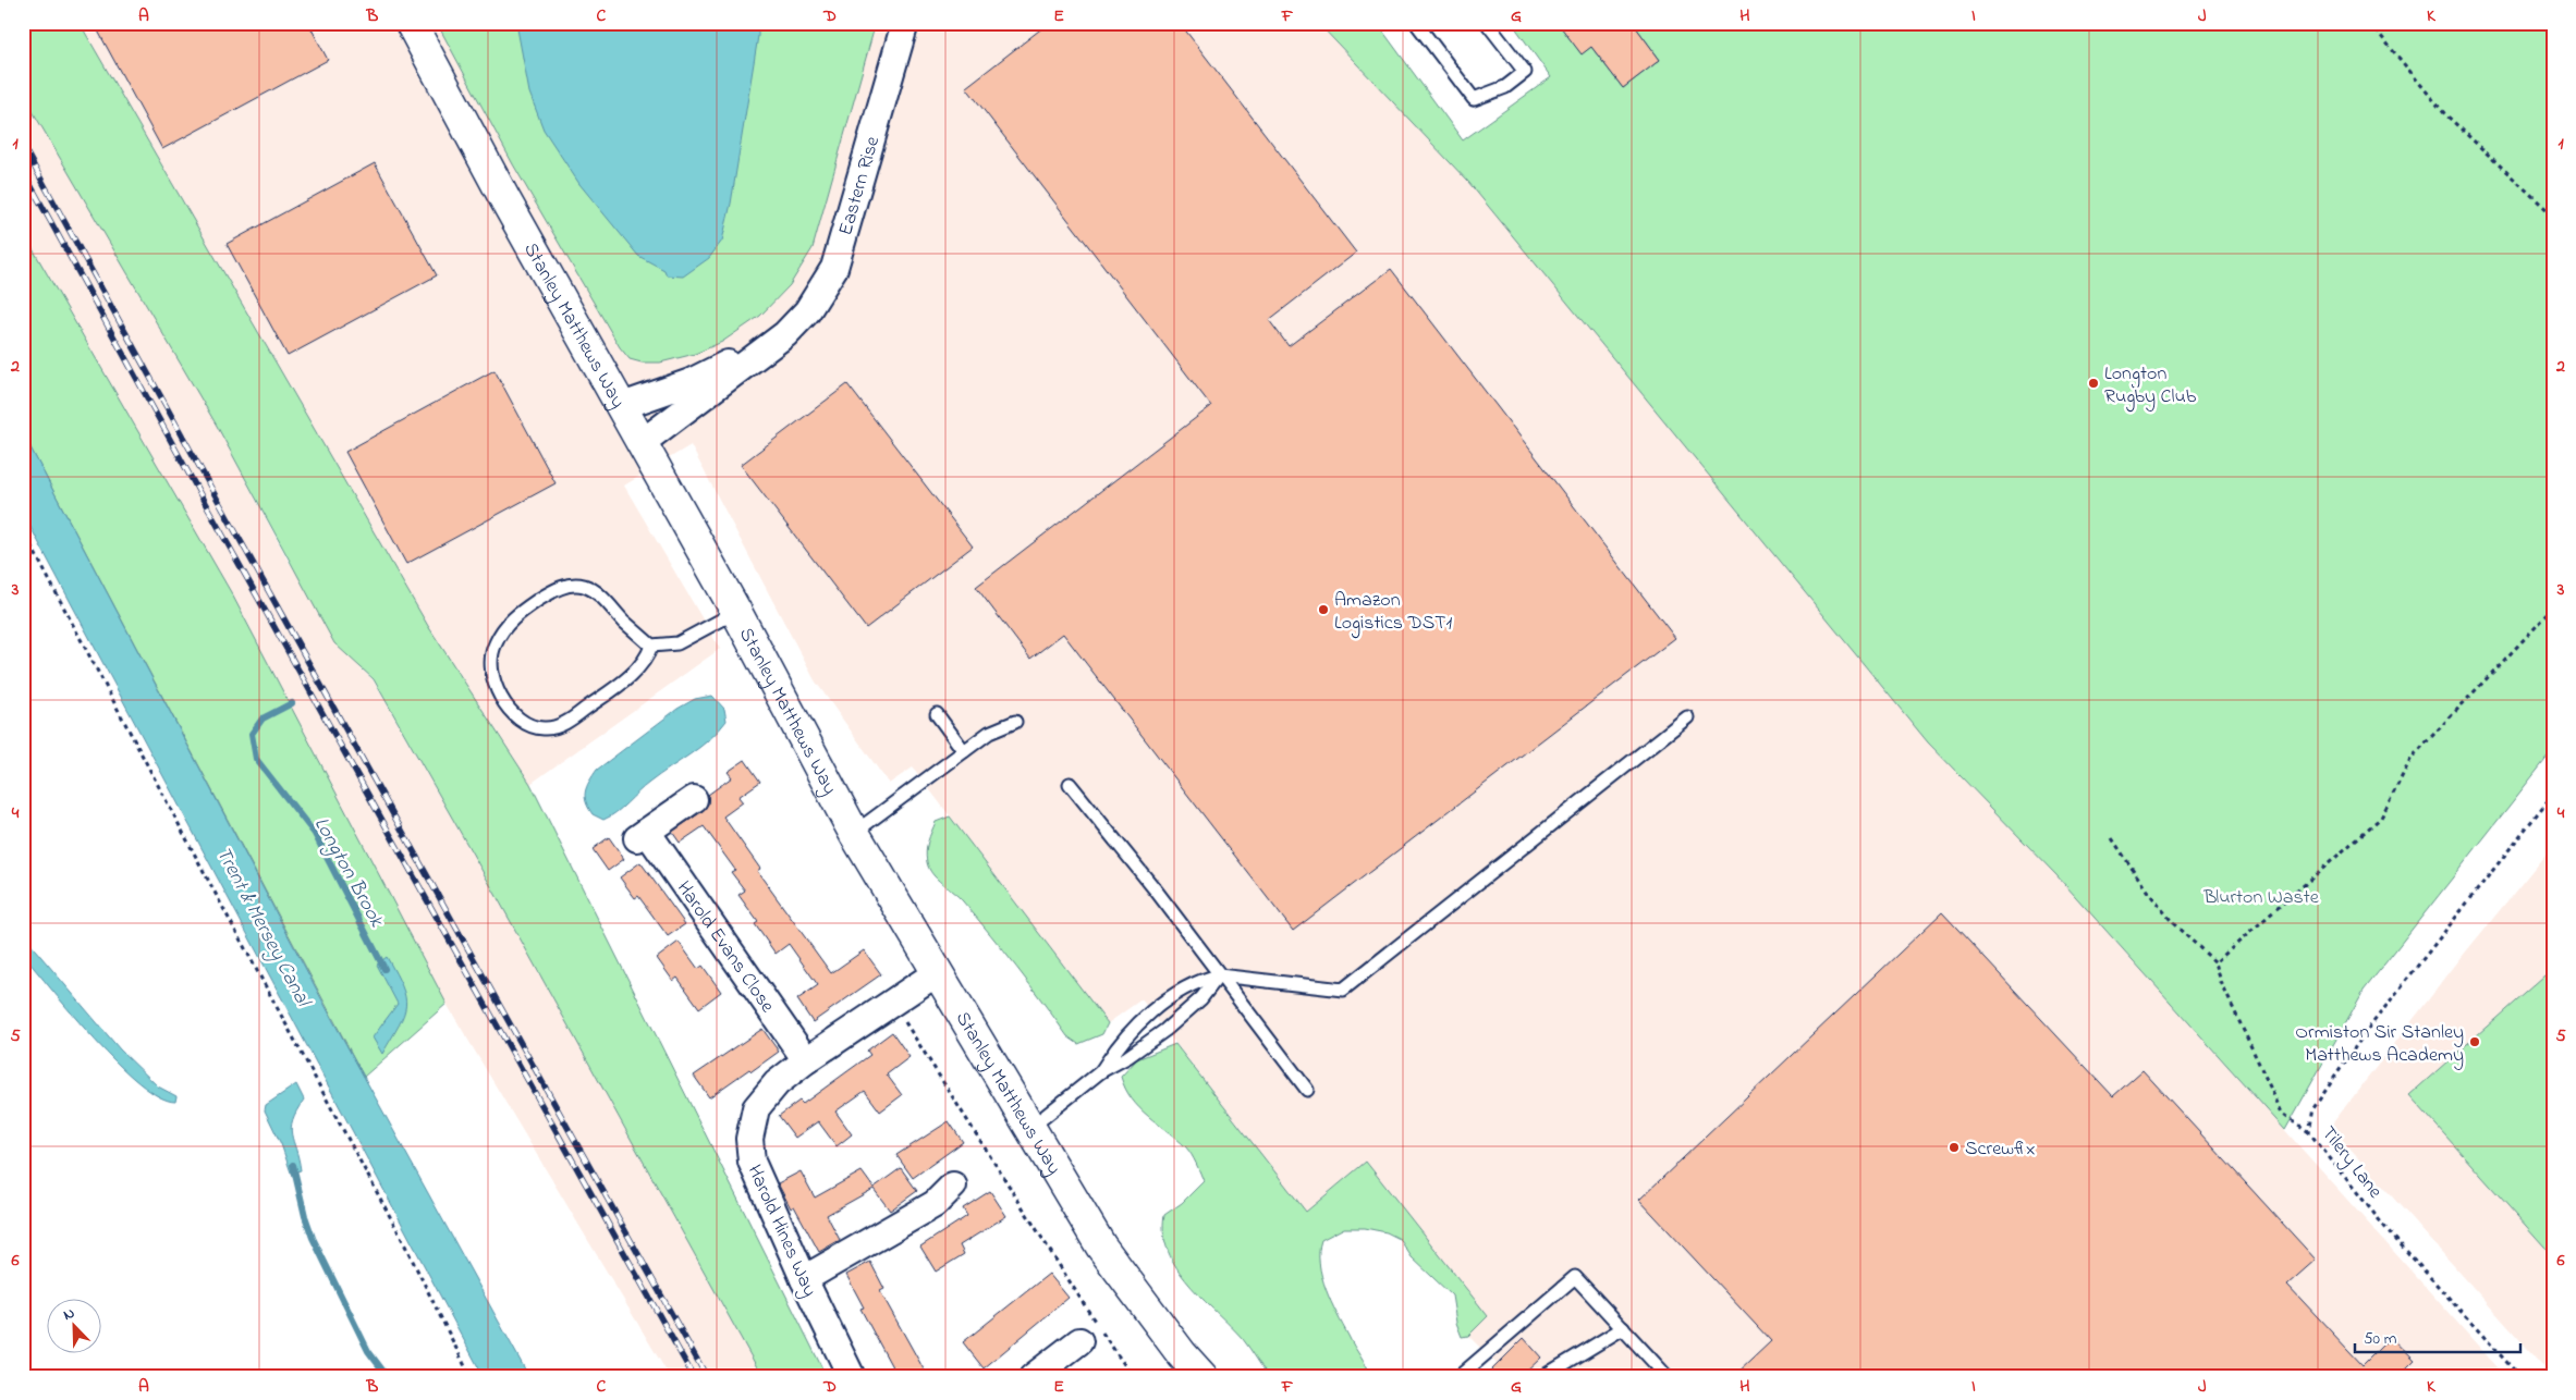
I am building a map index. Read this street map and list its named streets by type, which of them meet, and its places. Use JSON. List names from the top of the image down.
{
  "streets": {
    "main road": ["Stanley Matthews Way"],
    "street": ["Eastern Rise", "Harold Evans Close", "Harold Hines Way"],
    "path": ["Tilery Lane"]
  },
  "crossings": [
    ["Eastern Rise", "Stanley Matthews Way"],
    ["Stanley Matthews Way", "Harold Hines Way"],
    ["Harold Evans Close", "Harold Hines Way"]
  ],
  "water": ["Longton Brook", "Trent & Mersey Canal"],
  "parks": ["Blurton Waste"],
  "places": [
    "Longton Rugby Club",
    "Amazon Logistics DST1",
    "Ormiston Sir Stanley Matthews Academy",
    "Screwfix"
  ],
  "scale_bar": "50 m",
  "north": "top left",
  "grid": {
    "columns": [
      "A",
      "B",
      "C",
      "D",
      "E",
      "F",
      "G",
      "H",
      "I",
      "J",
      "K"
    ],
    "rows": [
      "1",
      "2",
      "3",
      "4",
      "5",
      "6"
    ]
  }
}
